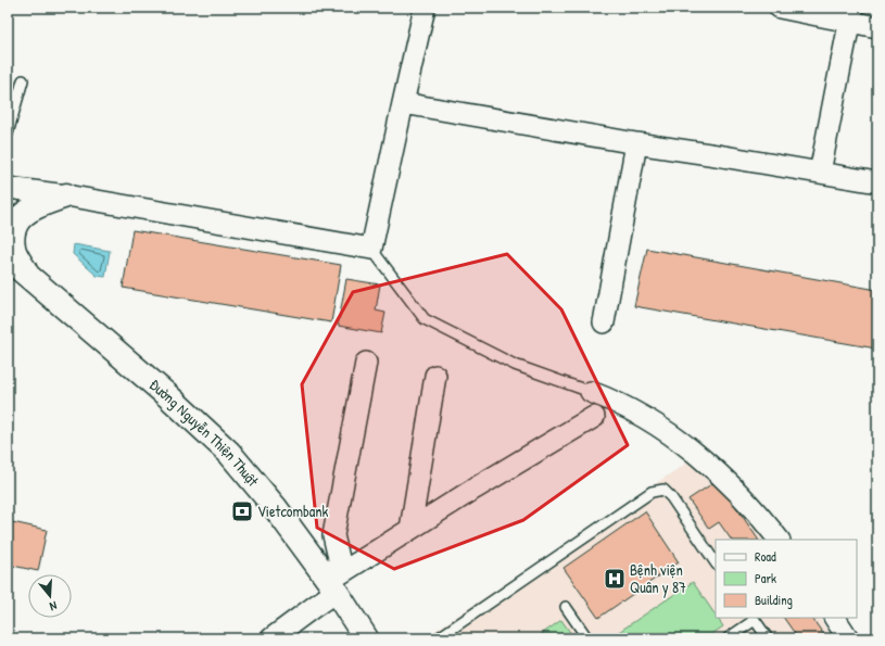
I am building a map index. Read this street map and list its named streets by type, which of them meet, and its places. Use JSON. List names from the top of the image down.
{
  "streets": {
    "street": ["Đường Nguyễn Thiện Thuật"]
  },
  "places": {
    "bank": ["Vietcombank"],
    "hospital": ["Bệnh viện Quân y 87"]
  },
  "legend": ["Road", "Park", "Building"],
  "north": "bottom"
}
